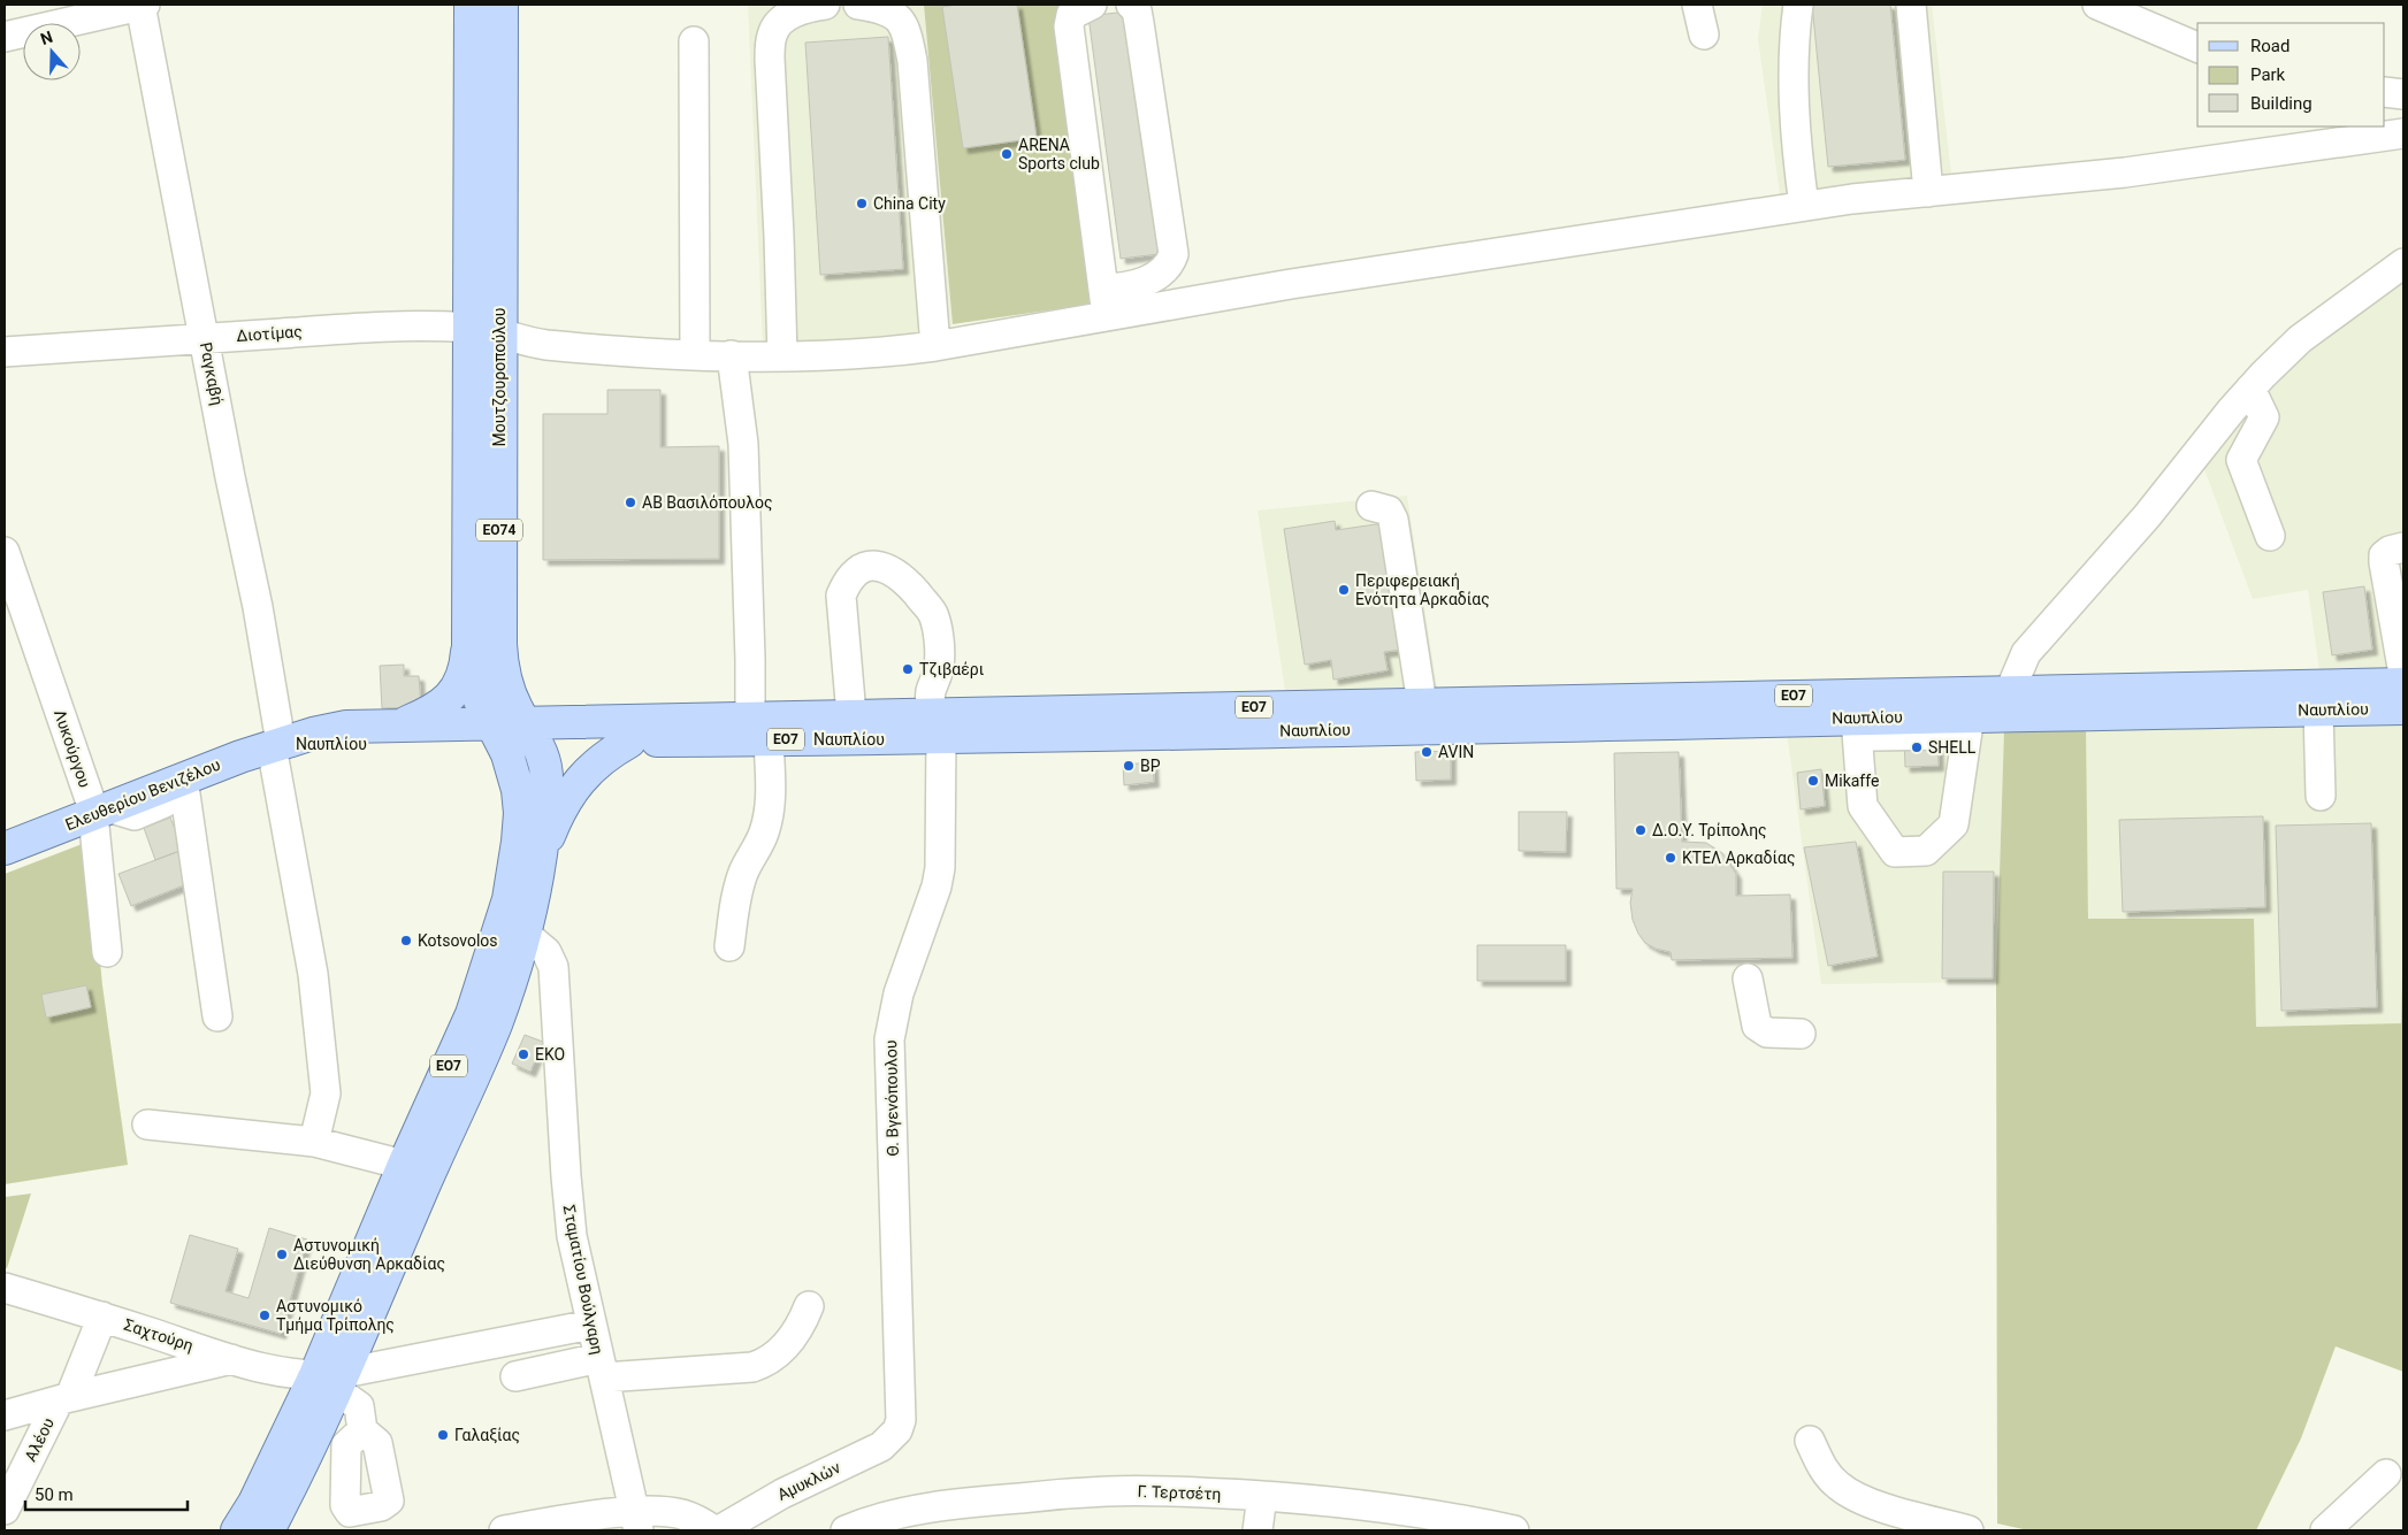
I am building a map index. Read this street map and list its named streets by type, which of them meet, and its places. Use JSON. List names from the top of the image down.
{
  "streets": {
    "main road": [
      "Μουτζουροπούλου",
      "ΕΟ74",
      "ΕΟ7",
      "Ναυπλίου",
      "Ελευθερίου Βενιζέλου"
    ],
    "street": [
      "Διοτίμας",
      "Ραγκαβή",
      "Λυκούργου",
      "Θ. Βγενόπουλου",
      "Σταματίου Βούλγαρη",
      "Σαχτούρη",
      "Αλέου",
      "Αμυκλών",
      "Γ. Τερτσέτη"
    ]
  },
  "crossings": [
    ["Διοτίμας", "Ραγκαβή"],
    ["Διοτίμας", "Μουτζουροπούλου"],
    ["Ραγκαβή", "Ναυπλίου"],
    ["Ραγκαβή", "Ελευθερίου Βενιζέλου"],
    ["Μουτζουροπούλου", "ΕΟ7"],
    ["Μουτζουροπούλου", "Ναυπλίου"],
    ["ΕΟ7", "Ναυπλίου"],
    ["ΕΟ7", "Σταματίου Βούλγαρη"],
    ["ΕΟ7", "Σαχτούρη"],
    ["Ναυπλίου", "Ελευθερίου Βενιζέλου"],
    ["Ναυπλίου", "Θ. Βγενόπουλου"],
    ["Λυκούργου", "Ελευθερίου Βενιζέλου"],
    ["Θ. Βγενόπουλου", "Αμυκλών"],
    ["Σαχτούρη", "Αλέου"]
  ],
  "places": [
    "ARENA Sports club",
    "China City",
    "ΑΒ Βασιλόπουλος",
    "Περιφερειακή Ενότητα Αρκαδίας",
    "Τζιβαέρι",
    "SHELL",
    "AVIN",
    "BP",
    "Mikaffe",
    "Δ.Ο.Υ. Τρίπολης",
    "ΚΤΕΛ Αρκαδίας",
    "Kotsovolos",
    "EKO",
    "Αστυνομική Διεύθυνση Αρκαδίας",
    "Αστυνομικό Τμήμα Τρίπολης",
    "Γαλαξίας"
  ],
  "legend": ["Road", "Park", "Building"],
  "scale_bar": "50 m",
  "north": "top"
}
